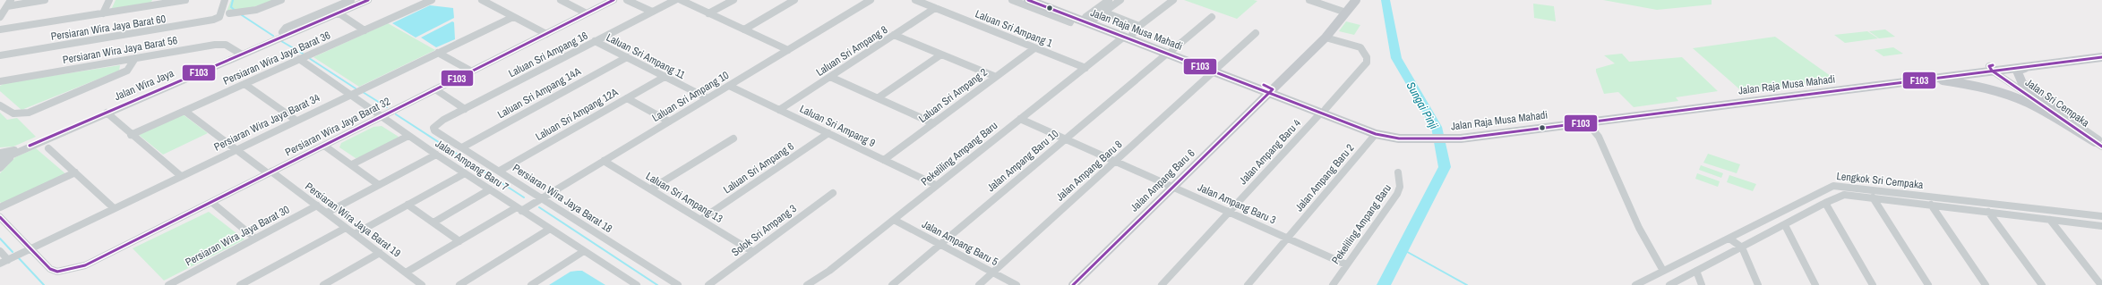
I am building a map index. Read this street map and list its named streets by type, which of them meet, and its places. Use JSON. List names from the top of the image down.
{
  "streets": {
    "main road": ["Jalan Raja Musa Mahadi", "Jalan Ampang Baru 6"],
    "street": [
      "Persiaran Wira Jaya Barat 60",
      "Laluan Sri Ampang 1",
      "Persiaran Wira Jaya Barat 56",
      "Laluan Sri Ampang 8",
      "Laluan Sri Ampang 16",
      "Laluan Sri Ampang 11",
      "Persiaran Wira Jaya Barat 36",
      "Jalan Wira Jaya",
      "Laluan Sri Ampang 14A",
      "Laluan Sri Ampang 2",
      "Laluan Sri Ampang 10",
      "Jalan Sri Cempaka",
      "Laluan Sri Ampang 12A",
      "Persiaran Wira Jaya Barat 34",
      "Laluan Sri Ampang 9",
      "Persiaran Wira Jaya Barat 32",
      "Jalan Ampang Baru 4",
      "Pekeliling Ampang Baru",
      "Jalan Ampang Baru 10",
      "Jalan Ampang Baru 7",
      "Laluan Sri Ampang 6",
      "Jalan Ampang Baru 8",
      "Jalan Ampang Baru 2",
      "Lengkok Sri Cempaka",
      "Laluan Sri Ampang 13",
      "Persiaran Wira Jaya Barat 18",
      "Jalan Ampang Baru 3",
      "Persiaran Wira Jaya Barat 19",
      "Solok Sri Ampang 3",
      "Persiaran Wira Jaya Barat 30",
      "Jalan Ampang Baru 5"
    ]
  },
  "crossings": [
    ["Laluan Sri Ampang 1", "Laluan Sri Ampang 8"],
    ["Laluan Sri Ampang 1", "Laluan Sri Ampang 2"],
    ["Laluan Sri Ampang 1", "Pekeliling Ampang Baru"],
    ["Jalan Raja Musa Mahadi", "Jalan Sri Cempaka"],
    ["Jalan Raja Musa Mahadi", "Jalan Ampang Baru 4"],
    ["Jalan Raja Musa Mahadi", "Pekeliling Ampang Baru"],
    ["Jalan Raja Musa Mahadi", "Jalan Ampang Baru 10"],
    ["Jalan Raja Musa Mahadi", "Jalan Ampang Baru 8"],
    ["Jalan Raja Musa Mahadi", "Jalan Ampang Baru 2"],
    ["Jalan Raja Musa Mahadi", "Jalan Ampang Baru 6"],
    ["Persiaran Wira Jaya Barat 56", "Jalan Wira Jaya"],
    ["Laluan Sri Ampang 8", "Laluan Sri Ampang 9"],
    ["Laluan Sri Ampang 16", "Laluan Sri Ampang 11"],
    ["Laluan Sri Ampang 16", "Persiaran Wira Jaya Barat 18"],
    ["Laluan Sri Ampang 11", "Laluan Sri Ampang 14A"],
    ["Laluan Sri Ampang 11", "Laluan Sri Ampang 10"],
    ["Laluan Sri Ampang 11", "Laluan Sri Ampang 12A"],
    ["Persiaran Wira Jaya Barat 36", "Jalan Ampang Baru 7"],
    ["Persiaran Wira Jaya Barat 36", "Persiaran Wira Jaya Barat 19"],
    ["Laluan Sri Ampang 14A", "Persiaran Wira Jaya Barat 18"],
    ["Laluan Sri Ampang 2", "Laluan Sri Ampang 9"],
    ["Laluan Sri Ampang 10", "Laluan Sri Ampang 9"],
    ["Laluan Sri Ampang 10", "Jalan Ampang Baru 7"],
    ["Laluan Sri Ampang 10", "Laluan Sri Ampang 13"],
    ["Laluan Sri Ampang 10", "Persiaran Wira Jaya Barat 18"],
    ["Laluan Sri Ampang 12A", "Persiaran Wira Jaya Barat 18"],
    ["Persiaran Wira Jaya Barat 34", "Persiaran Wira Jaya Barat 32"],
    ["Persiaran Wira Jaya Barat 34", "Jalan Ampang Baru 7"],
    ["Persiaran Wira Jaya Barat 34", "Persiaran Wira Jaya Barat 19"],
    ["Laluan Sri Ampang 9", "Pekeliling Ampang Baru"],
    ["Laluan Sri Ampang 9", "Laluan Sri Ampang 6"],
    ["Persiaran Wira Jaya Barat 32", "Jalan Ampang Baru 7"],
    ["Persiaran Wira Jaya Barat 32", "Persiaran Wira Jaya Barat 19"],
    ["Jalan Ampang Baru 4", "Jalan Ampang Baru 6"],
    ["Jalan Ampang Baru 4", "Jalan Ampang Baru 3"],
    ["Pekeliling Ampang Baru", "Jalan Ampang Baru 3"],
    ["Pekeliling Ampang Baru", "Jalan Ampang Baru 5"],
    ["Jalan Ampang Baru 10", "Jalan Ampang Baru 3"],
    ["Jalan Ampang Baru 10", "Jalan Ampang Baru 5"],
    ["Laluan Sri Ampang 6", "Laluan Sri Ampang 13"],
    ["Jalan Ampang Baru 8", "Jalan Ampang Baru 3"],
    ["Jalan Ampang Baru 8", "Jalan Ampang Baru 5"],
    ["Jalan Ampang Baru 2", "Jalan Ampang Baru 3"],
    ["Jalan Ampang Baru 6", "Jalan Ampang Baru 3"],
    ["Laluan Sri Ampang 13", "Solok Sri Ampang 3"],
    ["Persiaran Wira Jaya Barat 19", "Persiaran Wira Jaya Barat 30"]
  ],
  "water": ["Sungai Pinji"],
  "lines": ["transit line F103"]
}
